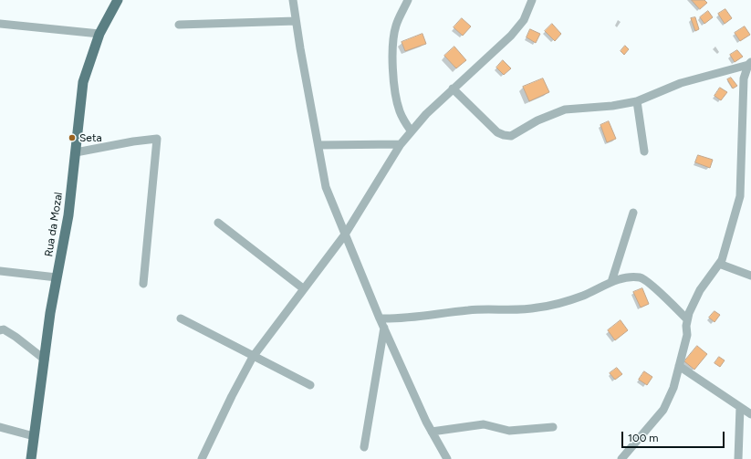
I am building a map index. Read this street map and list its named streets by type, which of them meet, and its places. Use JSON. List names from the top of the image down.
{
  "streets": {
    "main road": ["Rua da Mozal"]
  },
  "places": ["Seta"],
  "scale_bar": "100 m"
}
